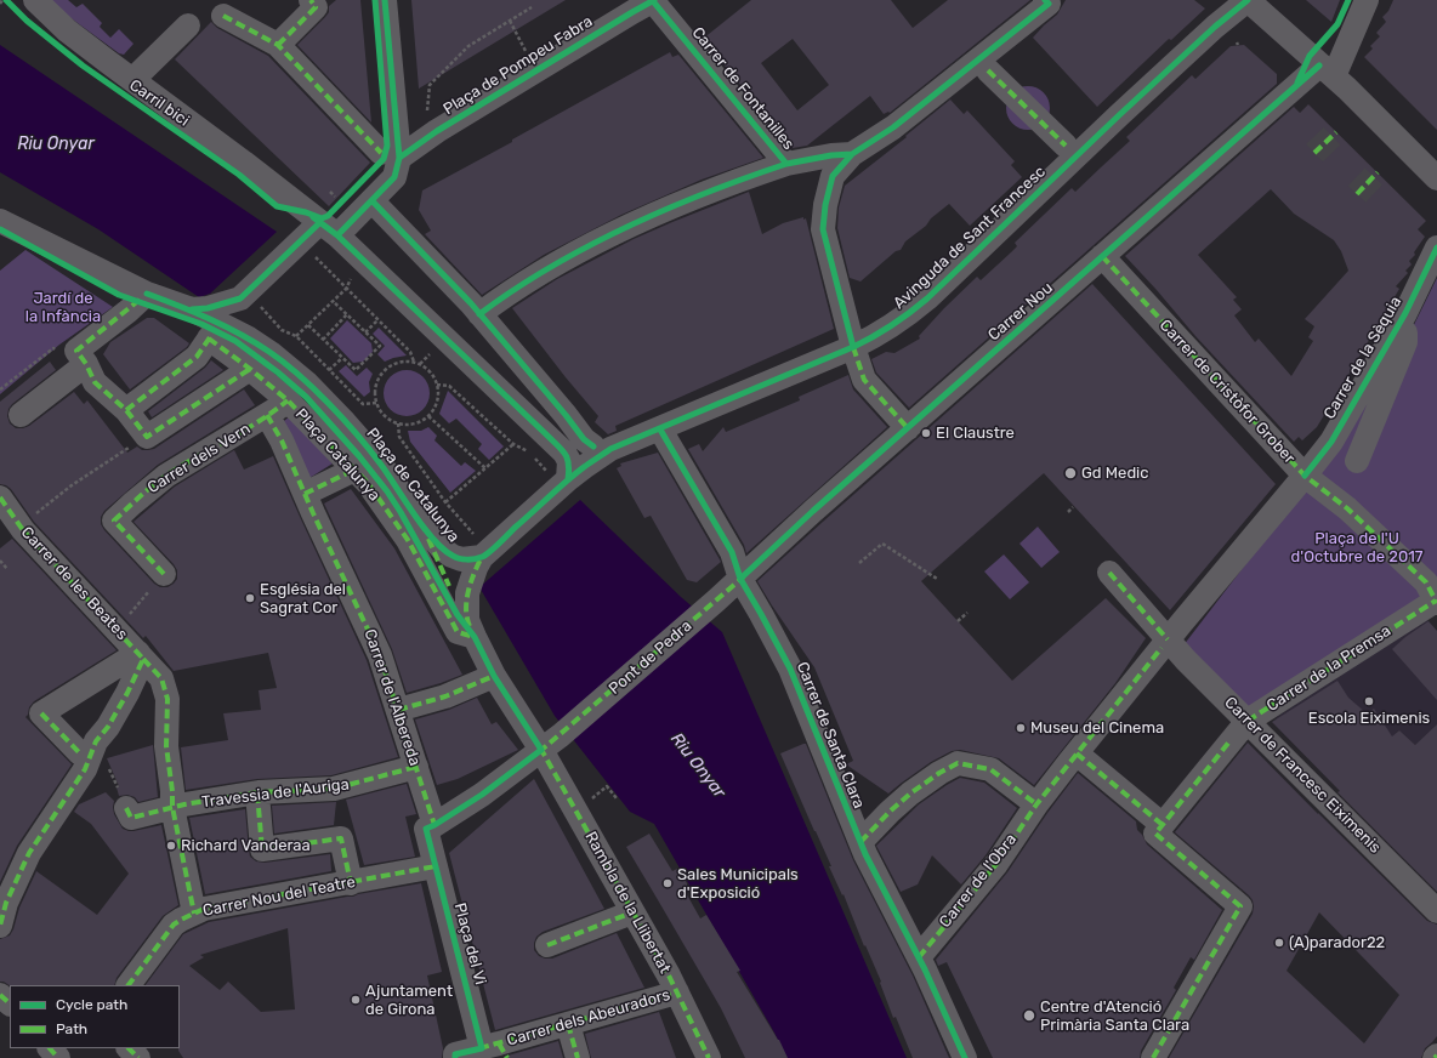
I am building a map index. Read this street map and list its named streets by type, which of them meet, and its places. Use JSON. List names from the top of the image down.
{
  "streets": {
    "street": [
      "Plaça de Pompeu Fabra",
      "Carrer de Fontanilles",
      "Avinguda de Sant Francesc",
      "Carrer Nou",
      "Carrer de la Sèquia",
      "Carrer de Cristòfor Grober",
      "Plaça Catalunya",
      "Carrer dels Vern",
      "Plaça de Catalunya",
      "Carrer de les Beates",
      "Pont de Pedra",
      "Carrer de la Premsa",
      "Carrer de l'Albereda",
      "Carrer de Santa Clara",
      "Carrer de Francesc Eiximenis",
      "Travessia de l'Auriga",
      "Carrer de l'Obra",
      "Carrer Nou del Teatre",
      "Rambla de la Llibertat",
      "Plaça del Vi",
      "Carrer dels Abeuradors"
    ],
    "cycle path": ["Carril bici"]
  },
  "crossings": [
    ["Plaça de Pompeu Fabra", "Carrer de Fontanilles"],
    ["Plaça de Pompeu Fabra", "Plaça de Catalunya"],
    ["Avinguda de Sant Francesc", "Carrer de Santa Clara"],
    ["Carrer Nou", "Carrer de Cristòfor Grober"],
    ["Carrer Nou", "Pont de Pedra"],
    ["Carrer Nou", "Carrer de Santa Clara"],
    ["Carrer de la Sèquia", "Carrer de Cristòfor Grober"],
    ["Carrer de la Sèquia", "Carrer de Francesc Eiximenis"],
    ["Carrer de la Sèquia", "Carrer de l'Obra"],
    ["Carrer de Cristòfor Grober", "Carrer de la Premsa"],
    ["Plaça Catalunya", "Carrer dels Vern"],
    ["Plaça Catalunya", "Plaça de Catalunya"],
    ["Carrer dels Vern", "Carrer de l'Albereda"],
    ["Carrer de les Beates", "Travessia de l'Auriga"],
    ["Carrer de les Beates", "Carrer Nou del Teatre"],
    ["Pont de Pedra", "Carrer de l'Albereda"],
    ["Pont de Pedra", "Carrer de Santa Clara"],
    ["Pont de Pedra", "Rambla de la Llibertat"],
    ["Pont de Pedra", "Plaça del Vi"],
    ["Carrer de la Premsa", "Carrer de Francesc Eiximenis"],
    ["Carrer de l'Albereda", "Travessia de l'Auriga"],
    ["Carrer de l'Albereda", "Plaça del Vi"],
    ["Carrer de Santa Clara", "Carrer de l'Obra"],
    ["Carrer Nou del Teatre", "Plaça del Vi"],
    ["Rambla de la Llibertat", "Carrer dels Abeuradors"],
    ["Plaça del Vi", "Carrer dels Abeuradors"]
  ],
  "water": ["Riu Onyar"],
  "parks": ["Jardí de la Infància", "Plaça de l'U d'Octubre de 2017"],
  "places": [
    "El Claustre",
    "Gd Medic",
    "Església del Sagrat Cor",
    "Escola Eiximenis",
    "Museu del Cinema",
    "Richard Vanderaa",
    "Sales Municipals d'Exposició",
    "(A)parador22",
    "Ajuntament de Girona",
    "Centre d'Atenció Primària Santa Clara"
  ],
  "legend": ["Cycle path", "Path"]
}
